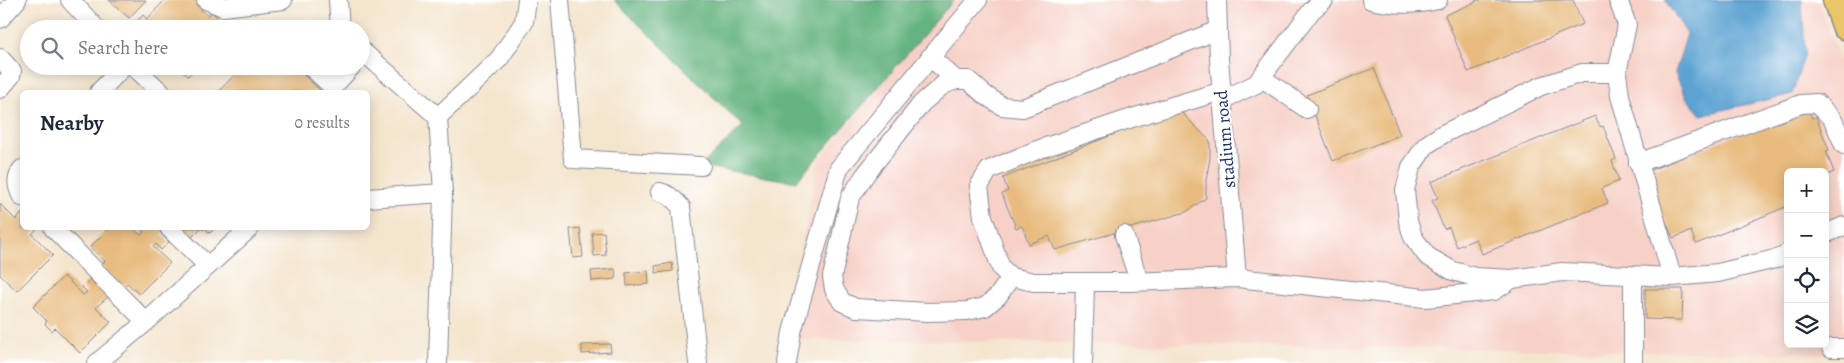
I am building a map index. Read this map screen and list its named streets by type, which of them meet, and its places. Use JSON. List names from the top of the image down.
{
  "streets": {
    "lane": ["stadium road"]
  },
  "page": {
    "search": "Search here",
    "heading": ["Nearby", "0 results"],
    "map_buttons": ["+", "−"]
  }
}
